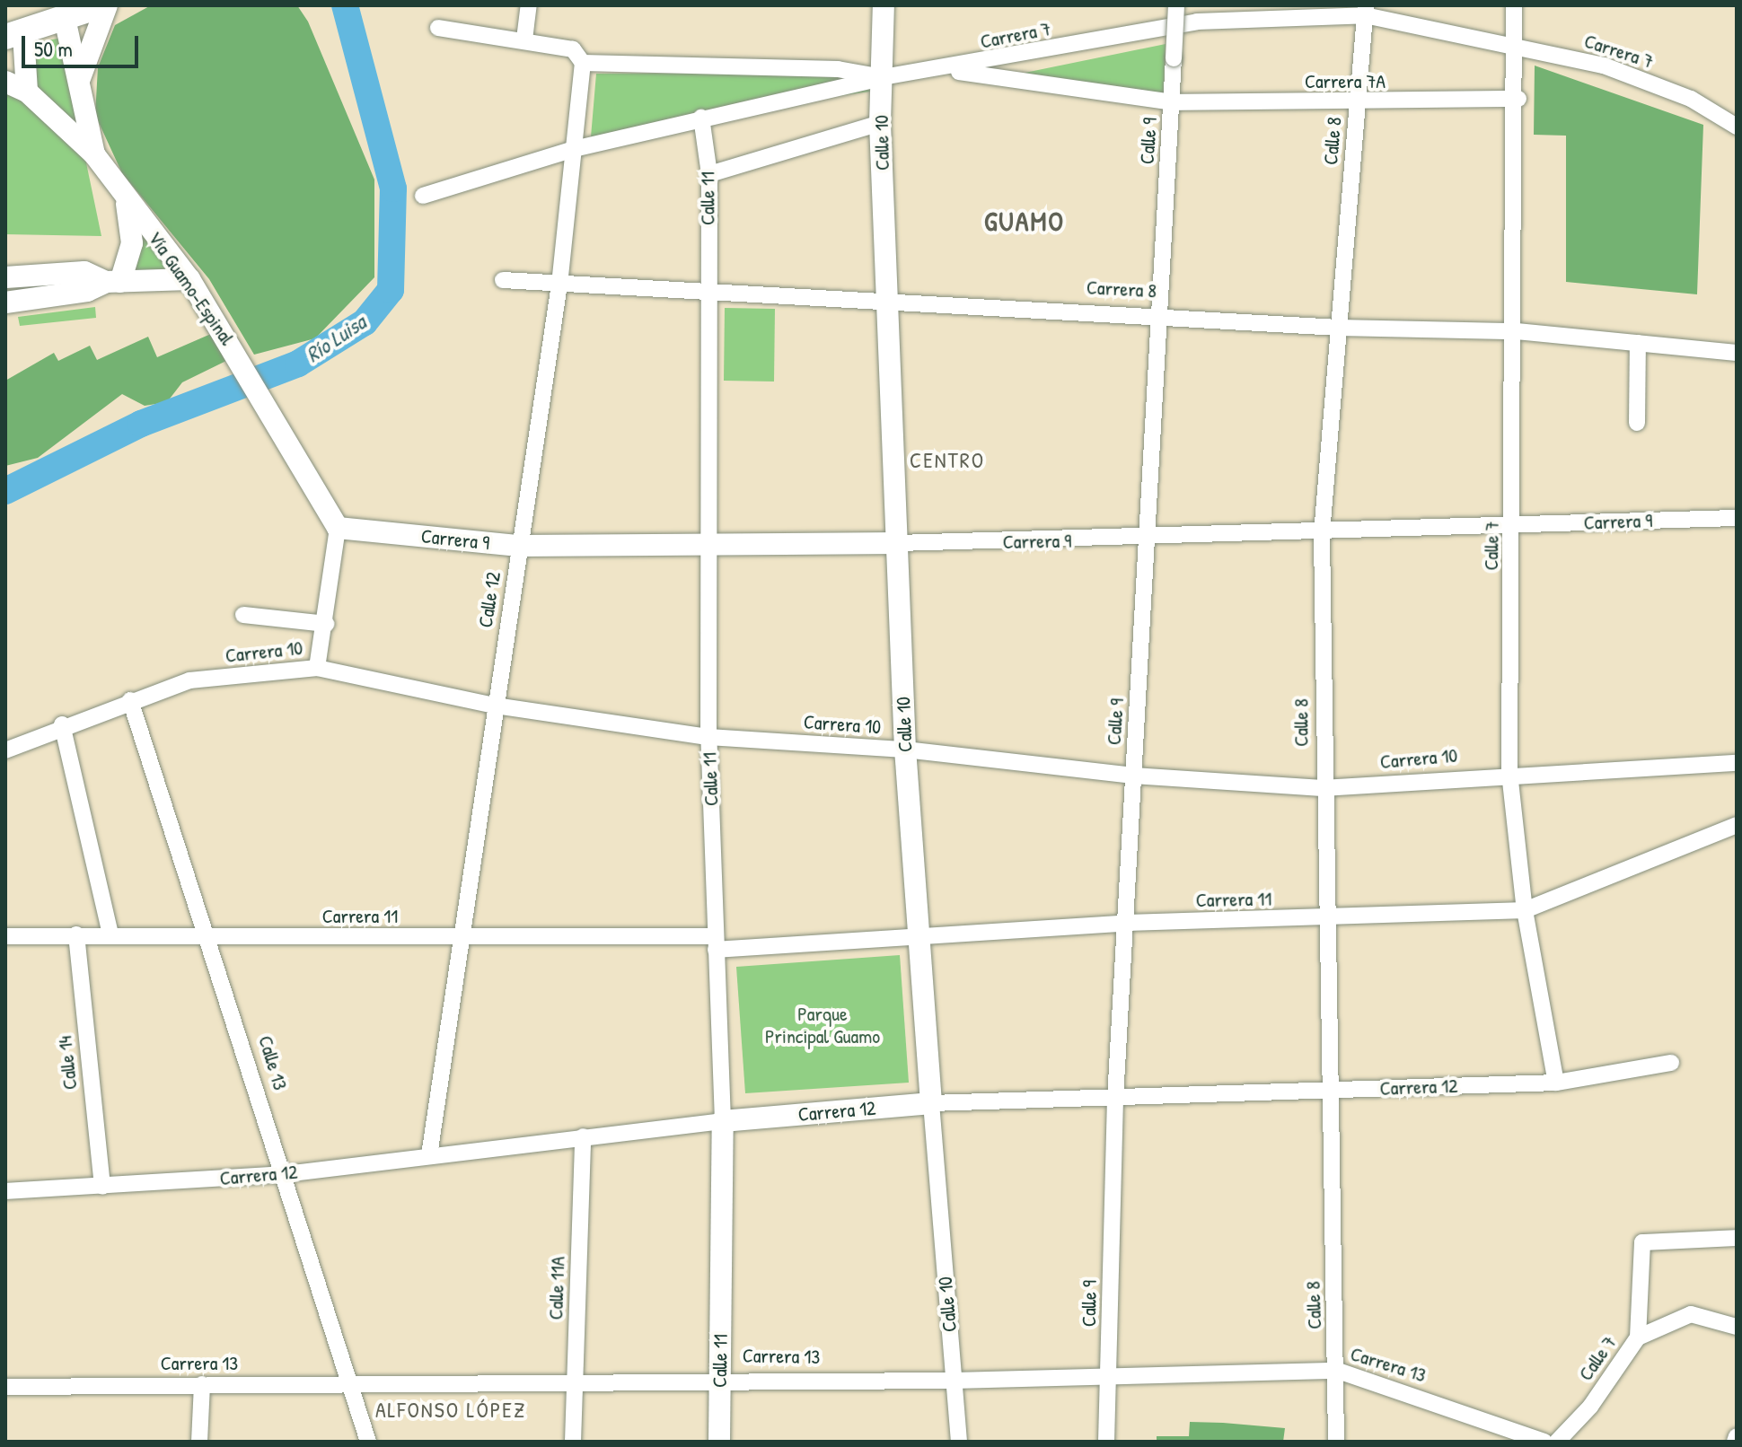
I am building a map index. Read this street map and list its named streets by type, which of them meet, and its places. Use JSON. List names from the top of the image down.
{
  "streets": {
    "street": [
      "Carrera 7",
      "Carrera 7A",
      "Calle 9",
      "Calle 8",
      "Calle 10",
      "Calle 11",
      "Vía Guamo-Espinal",
      "Carrera 8",
      "Carrera 9",
      "Calle 7",
      "Calle 12",
      "Carrera 10",
      "Carrera 11",
      "Calle 14",
      "Calle 13",
      "Carrera 12",
      "Calle 11A",
      "Carrera 13"
    ]
  },
  "crossings": [
    ["Carrera 7", "Carrera 7A"],
    ["Carrera 7", "Calle 8"],
    ["Carrera 7", "Calle 10"],
    ["Carrera 7", "Calle 7"],
    ["Carrera 7", "Calle 12"],
    ["Carrera 7A", "Calle 9"],
    ["Carrera 7A", "Calle 8"],
    ["Carrera 7A", "Calle 7"],
    ["Calle 9", "Carrera 8"],
    ["Calle 9", "Carrera 9"],
    ["Calle 9", "Carrera 10"],
    ["Calle 9", "Carrera 11"],
    ["Calle 9", "Carrera 12"],
    ["Calle 9", "Carrera 13"],
    ["Calle 8", "Carrera 8"],
    ["Calle 8", "Carrera 9"],
    ["Calle 8", "Carrera 10"],
    ["Calle 8", "Carrera 11"],
    ["Calle 8", "Carrera 12"],
    ["Calle 8", "Carrera 13"],
    ["Calle 10", "Carrera 8"],
    ["Calle 10", "Carrera 9"],
    ["Calle 10", "Carrera 10"],
    ["Calle 10", "Carrera 11"],
    ["Calle 10", "Carrera 12"],
    ["Calle 10", "Carrera 13"],
    ["Calle 11", "Carrera 8"],
    ["Calle 11", "Carrera 9"],
    ["Calle 11", "Carrera 10"],
    ["Calle 11", "Carrera 11"],
    ["Calle 11", "Carrera 12"],
    ["Calle 11", "Carrera 13"],
    ["Vía Guamo-Espinal", "Carrera 9"],
    ["Carrera 8", "Calle 7"],
    ["Carrera 8", "Calle 12"],
    ["Carrera 9", "Calle 7"],
    ["Carrera 9", "Calle 12"],
    ["Calle 7", "Carrera 10"],
    ["Calle 7", "Carrera 11"],
    ["Calle 7", "Carrera 12"],
    ["Calle 12", "Carrera 10"],
    ["Calle 12", "Carrera 11"],
    ["Calle 12", "Carrera 12"],
    ["Carrera 10", "Calle 13"],
    ["Carrera 11", "Calle 14"],
    ["Carrera 11", "Calle 13"],
    ["Calle 14", "Carrera 12"],
    ["Calle 13", "Carrera 12"],
    ["Calle 13", "Carrera 13"],
    ["Carrera 12", "Calle 11A"],
    ["Calle 11A", "Carrera 13"]
  ],
  "districts": ["GUAMO", "CENTRO", "ALFONSO LÓPEZ"],
  "water": ["Río Luisa"],
  "parks": ["Parque Principal Guamo"],
  "scale_bar": "50 m"
}
